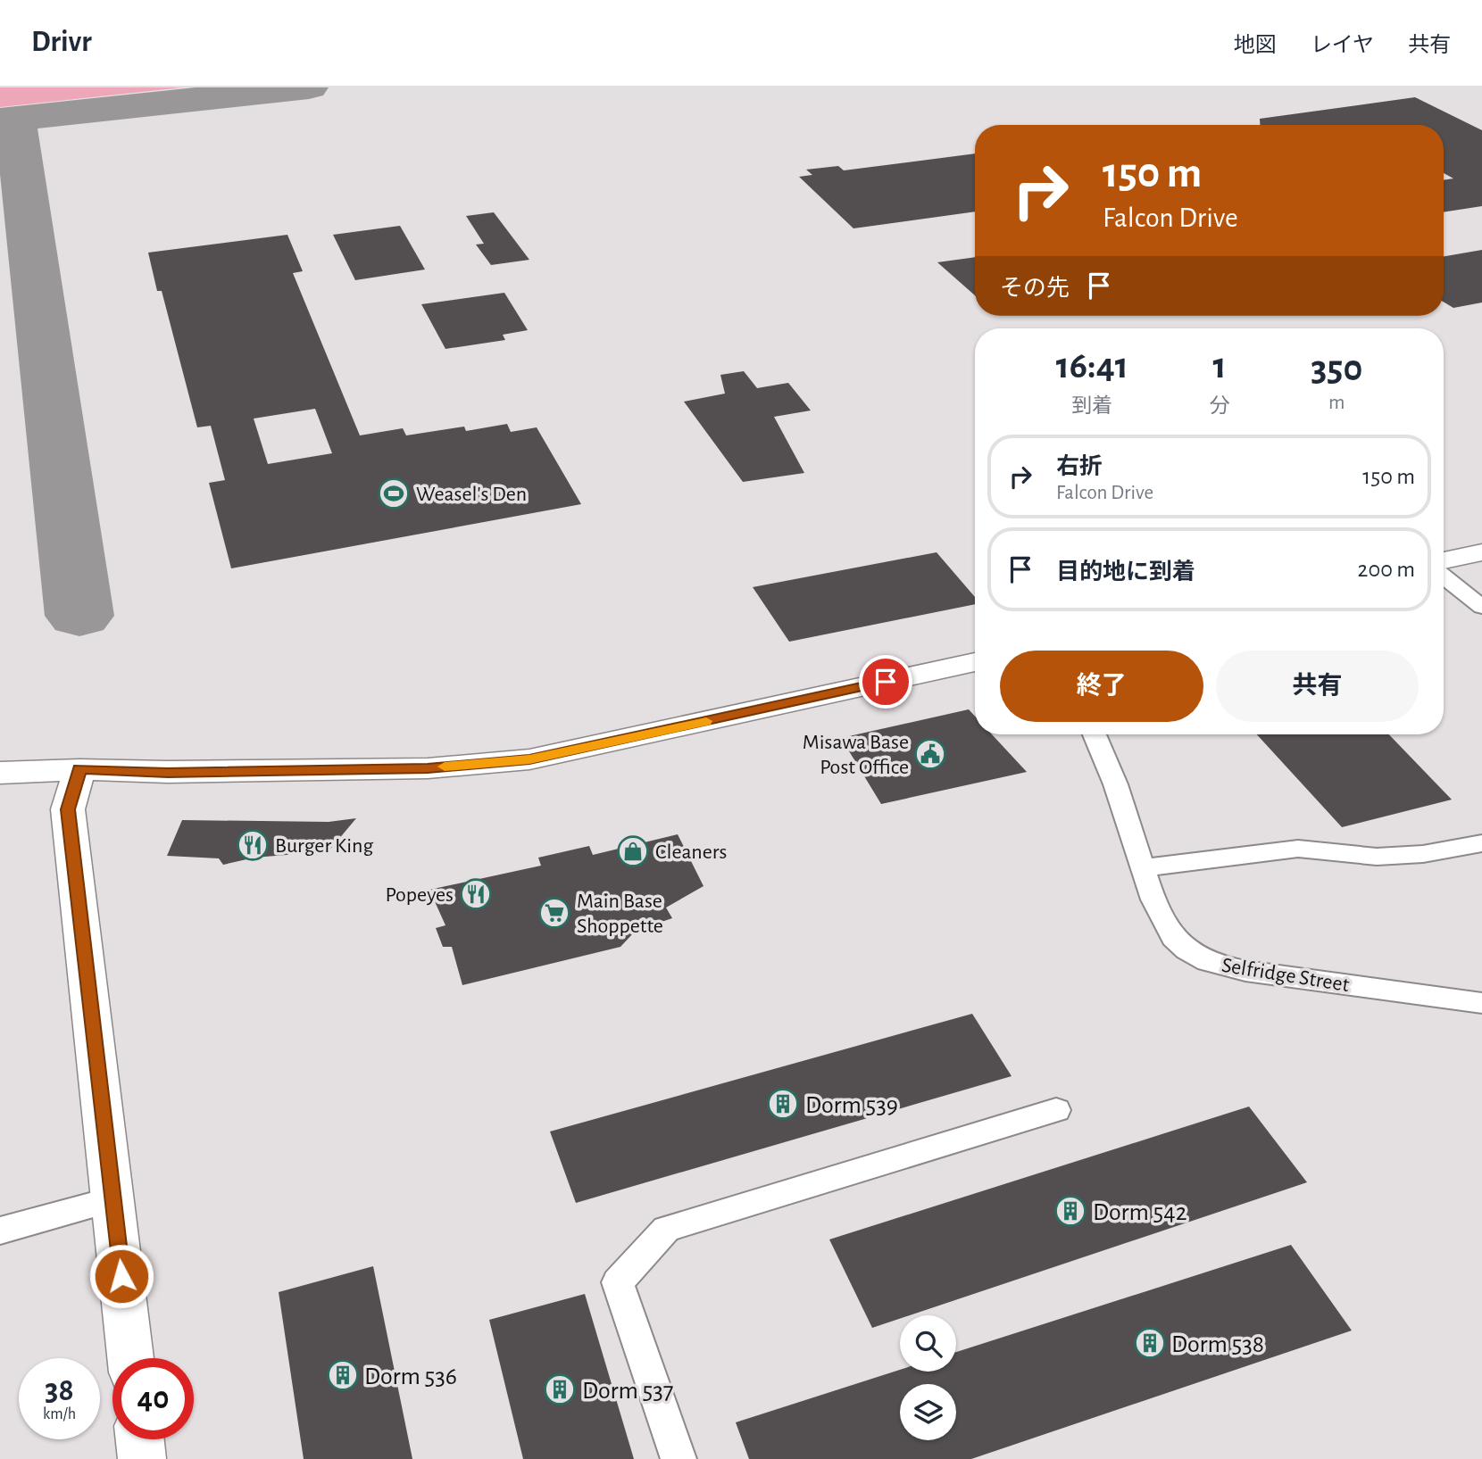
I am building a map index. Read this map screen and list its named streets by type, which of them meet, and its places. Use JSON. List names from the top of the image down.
{
  "streets": {
    "street": ["Selfridge Street"]
  },
  "places": {
    "sports": ["Weasel's Den"],
    "public building": ["Misawa Base Post Office"],
    "restaurant": ["Burger King", "Popeyes"],
    "shop": ["Cleaners"],
    "supermarket": ["Main Base Shoppette"],
    "building": [
      "Dorm 539",
      "Dorm 542",
      "Dorm 538",
      "Dorm 536",
      "Dorm 537"
    ]
  },
  "page": {
    "header": "Drivr",
    "nav": ["地図", "レイヤ", "共有"],
    "turn": ["150 m", "Falcon Drive"],
    "then": "その先",
    "eta": [
      "16:41",
      "到着",
      "1",
      "分",
      "350",
      "m"
    ],
    "list": [
      {
        "name": "右折",
        "note": "Falcon Drive",
        "value": "150 m"
      },
      {
        "name": "目的地に到着",
        "value": "200 m"
      }
    ],
    "buttons": ["終了", "共有"],
    "speed": "38 km/h",
    "limit": "40"
  }
}
